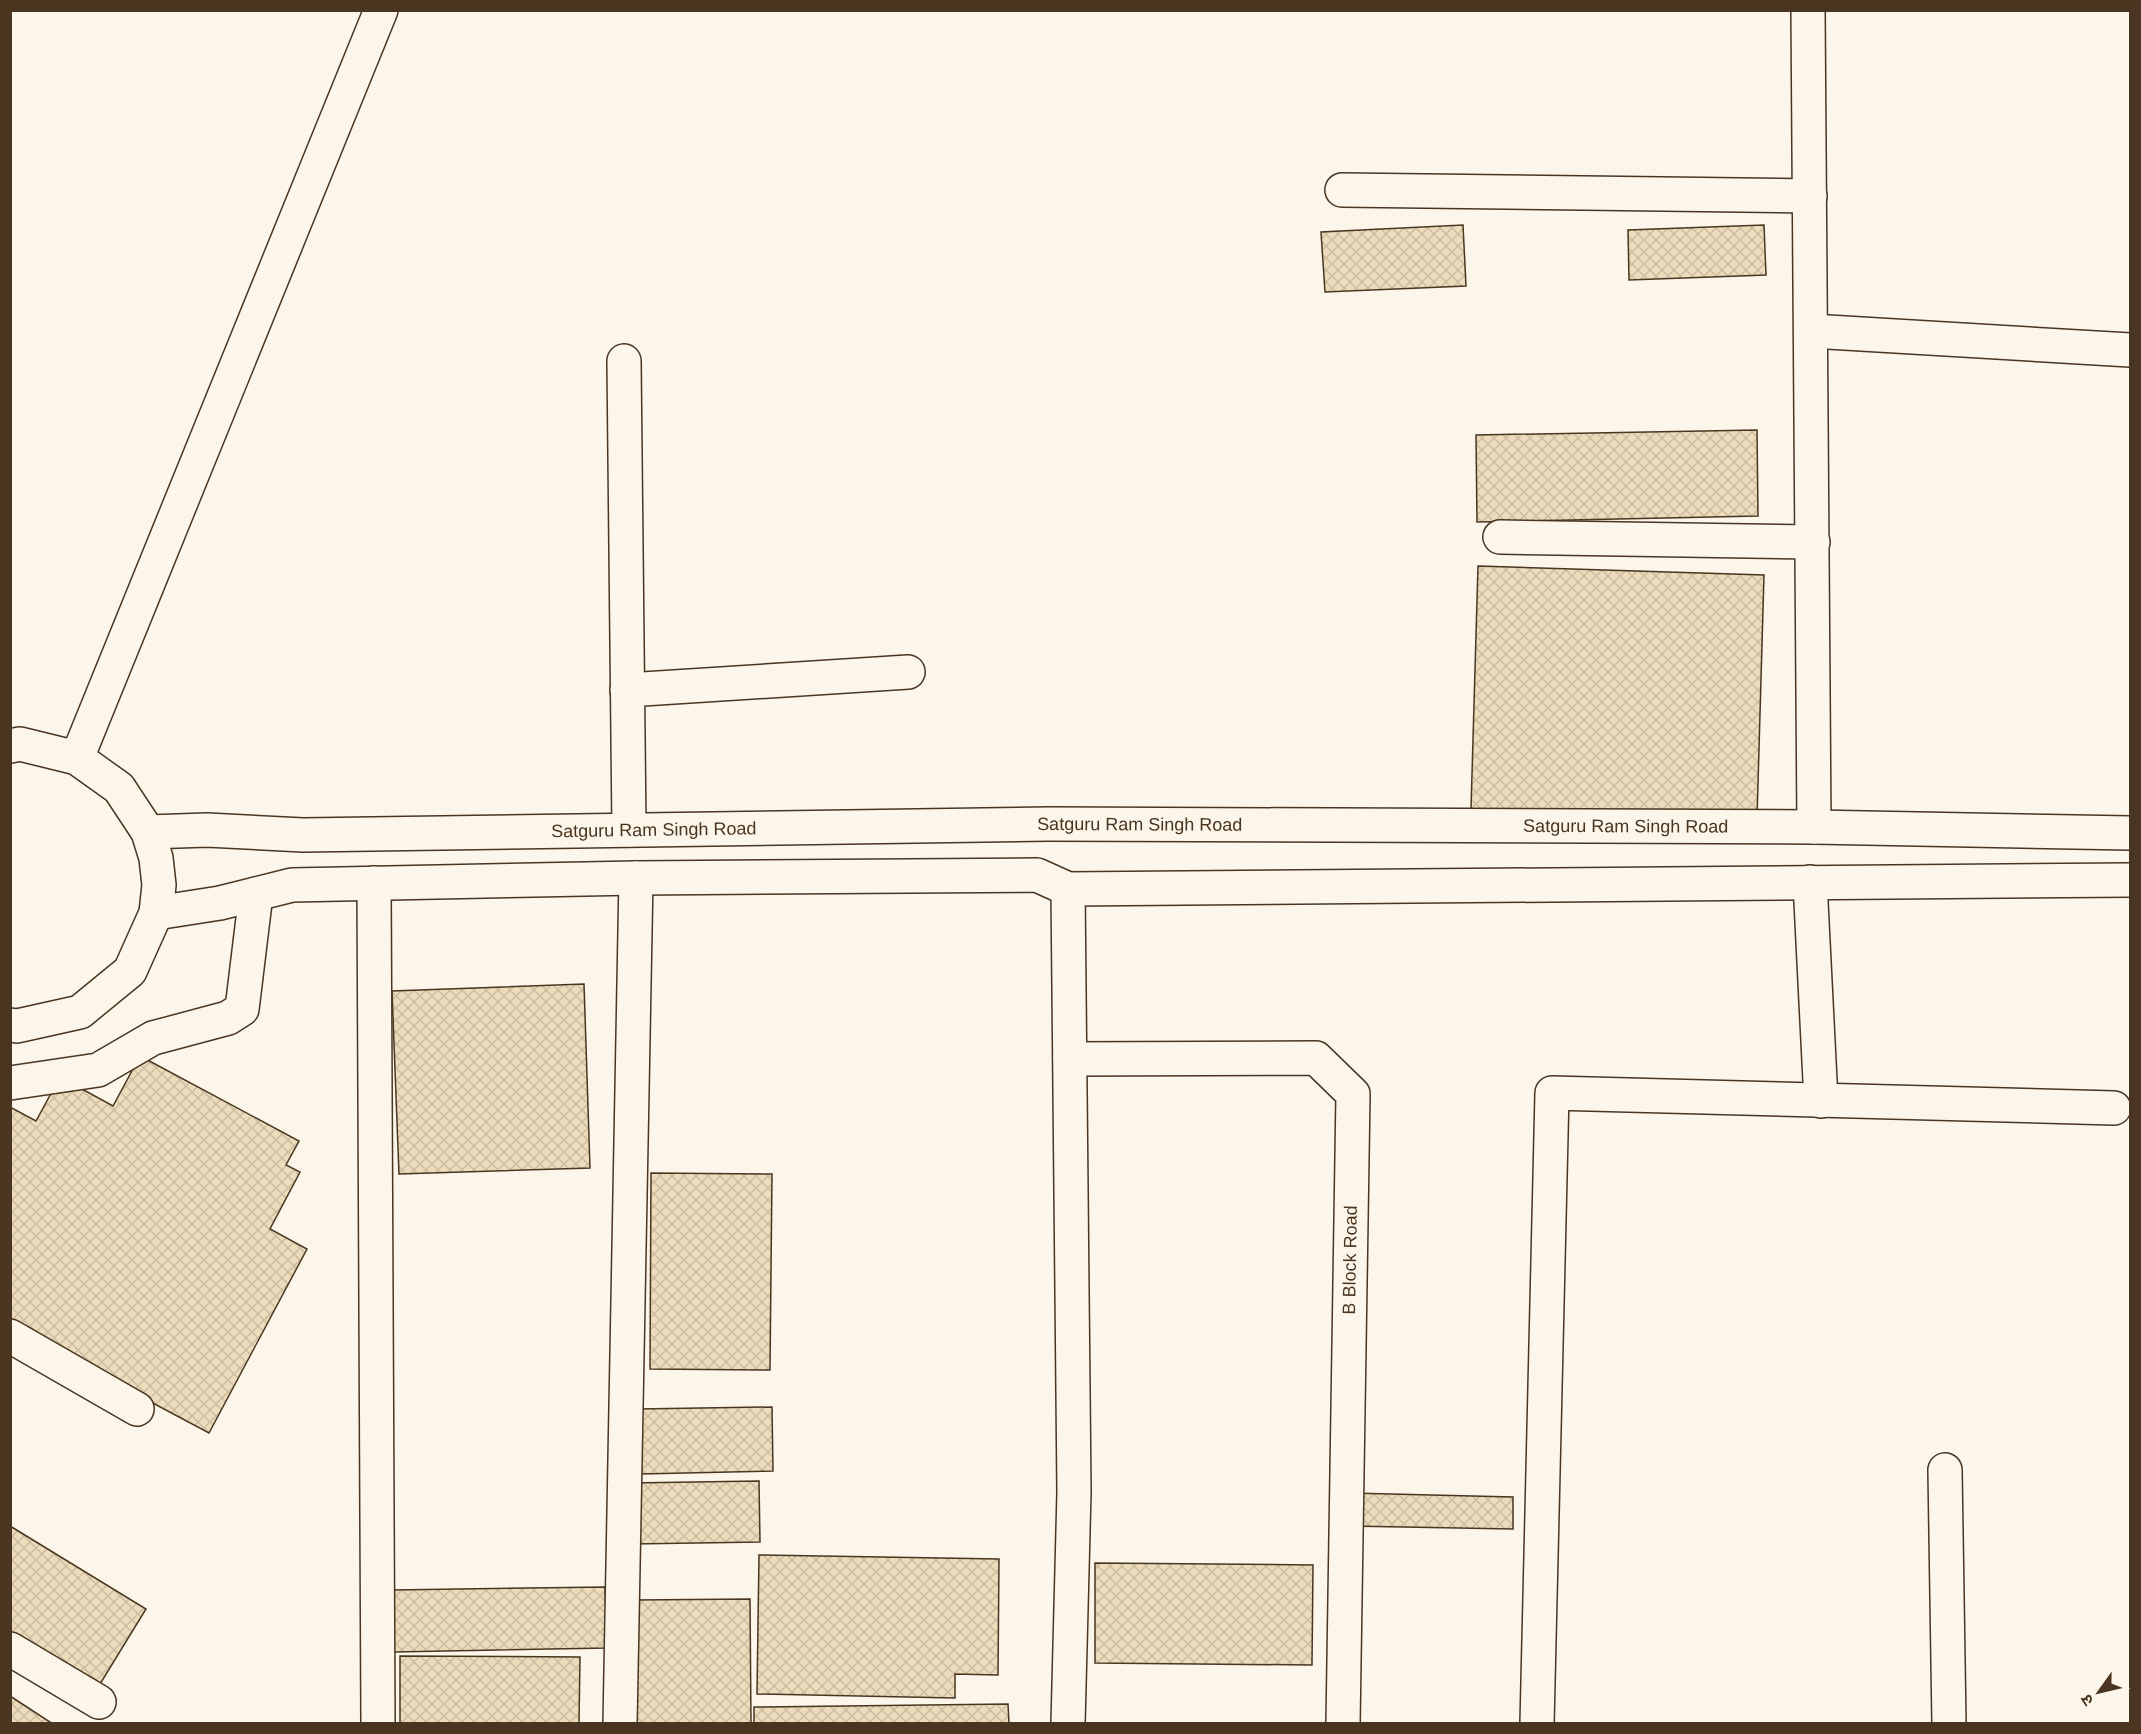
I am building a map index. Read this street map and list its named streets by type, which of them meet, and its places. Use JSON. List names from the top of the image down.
{
  "streets": {
    "street": ["Satguru Ram Singh Road", "B Block Road"]
  },
  "north": "bottom left"
}
